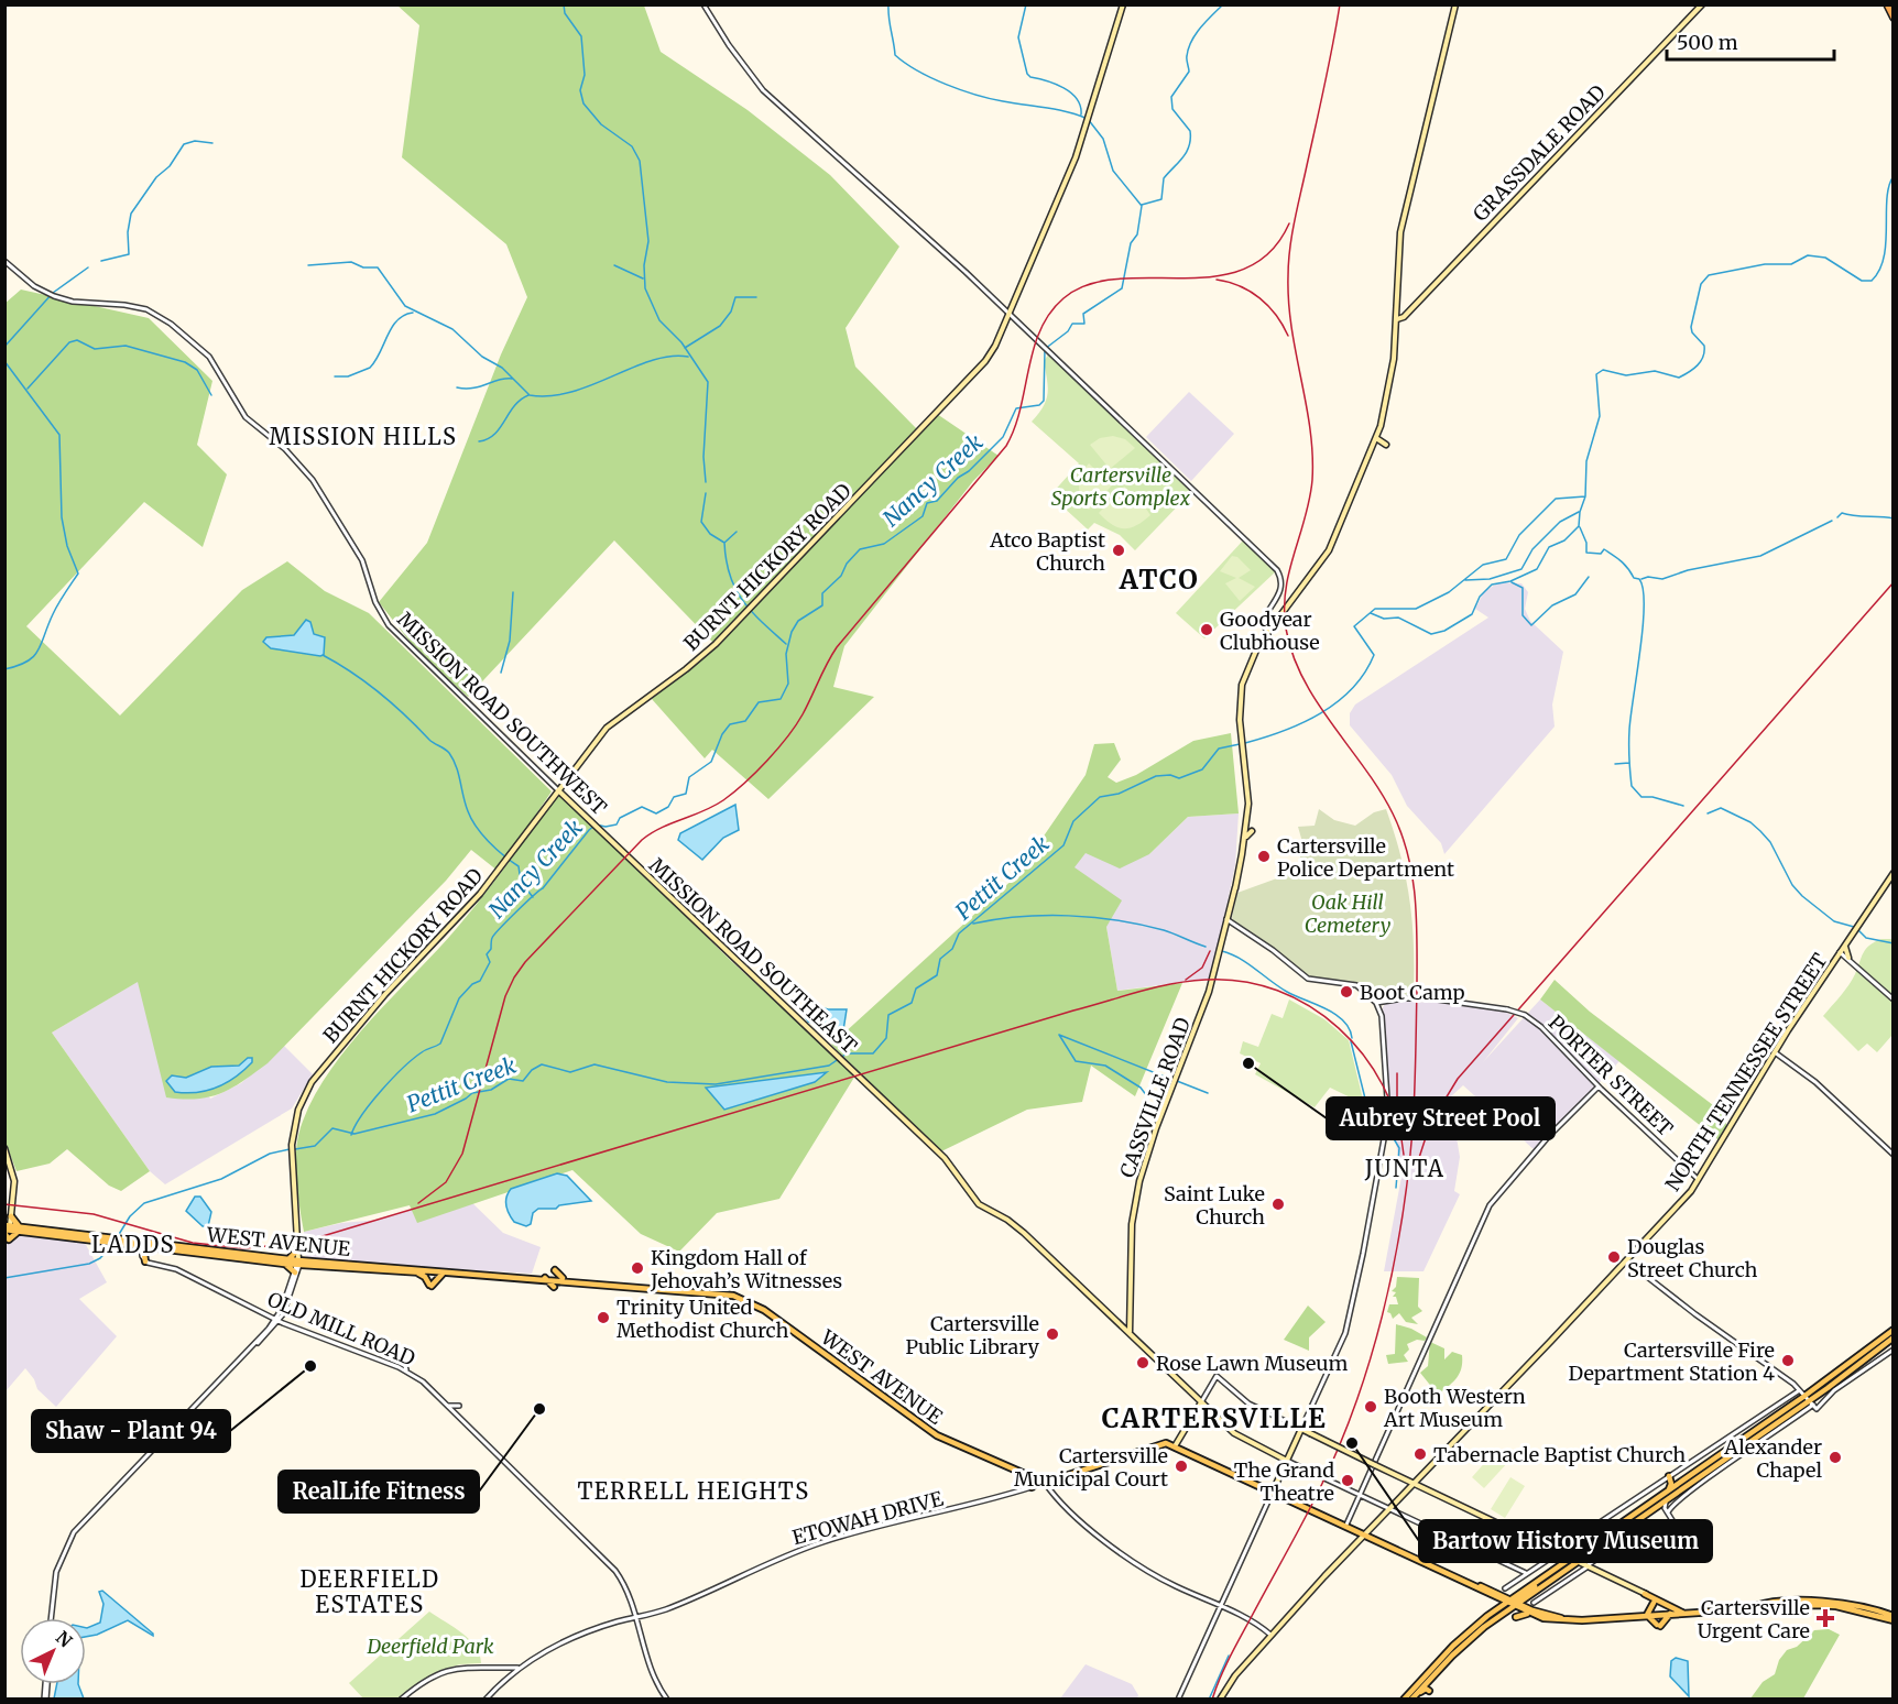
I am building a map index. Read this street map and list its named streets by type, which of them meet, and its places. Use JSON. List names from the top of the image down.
{
  "streets": {
    "main road": [
      "GRASSDALE ROAD",
      "BURNT HICKORY ROAD",
      "MISSION ROAD SOUTHWEST",
      "MISSION ROAD SOUTHEAST",
      "NORTH TENNESSEE STREET",
      "CASSVILLE ROAD",
      "WEST AVENUE",
      "ETOWAH DRIVE"
    ],
    "street": ["PORTER STREET", "OLD MILL ROAD"]
  },
  "crossings": [
    ["GRASSDALE ROAD", "CASSVILLE ROAD"],
    ["BURNT HICKORY ROAD", "MISSION ROAD SOUTHWEST"],
    ["BURNT HICKORY ROAD", "WEST AVENUE"],
    ["MISSION ROAD SOUTHWEST", "MISSION ROAD SOUTHEAST"],
    ["MISSION ROAD SOUTHEAST", "CASSVILLE ROAD"],
    ["NORTH TENNESSEE STREET", "PORTER STREET"],
    ["NORTH TENNESSEE STREET", "WEST AVENUE"],
    ["WEST AVENUE", "ETOWAH DRIVE"],
    ["OLD MILL ROAD", "ETOWAH DRIVE"]
  ],
  "districts": [
    "MISSION HILLS",
    "ATCO",
    "JUNTA",
    "LADDS",
    "CARTERSVILLE",
    "TERRELL HEIGHTS",
    "DEERFIELD ESTATES"
  ],
  "water": ["Nancy Creek", "Pettit Creek"],
  "parks": ["Cartersville Sports Complex", "Oak Hill Cemetery", "Deerfield Park"],
  "places": {
    "other": [
      "Atco Baptist Church",
      "Goodyear Clubhouse",
      "Cartersville Police Department",
      "Boot Camp",
      "Aubrey Street Pool",
      "Saint Luke Church",
      "Douglas Street Church",
      "Kingdom Hall of Jehovah’s Witnesses",
      "Trinity United Methodist Church",
      "Cartersville Public Library",
      "Cartersville Fire Department Station 4",
      "Rose Lawn Museum",
      "Shaw - Plant 94",
      "Booth Western Art Museum",
      "RealLife Fitness",
      "Bartow History Museum",
      "Tabernacle Baptist Church",
      "Alexander Chapel",
      "Cartersville Municipal Court",
      "The Grand Theatre"
    ],
    "health": ["Cartersville Urgent Care"]
  },
  "scale_bar": "500 m",
  "north": "top right"
}
